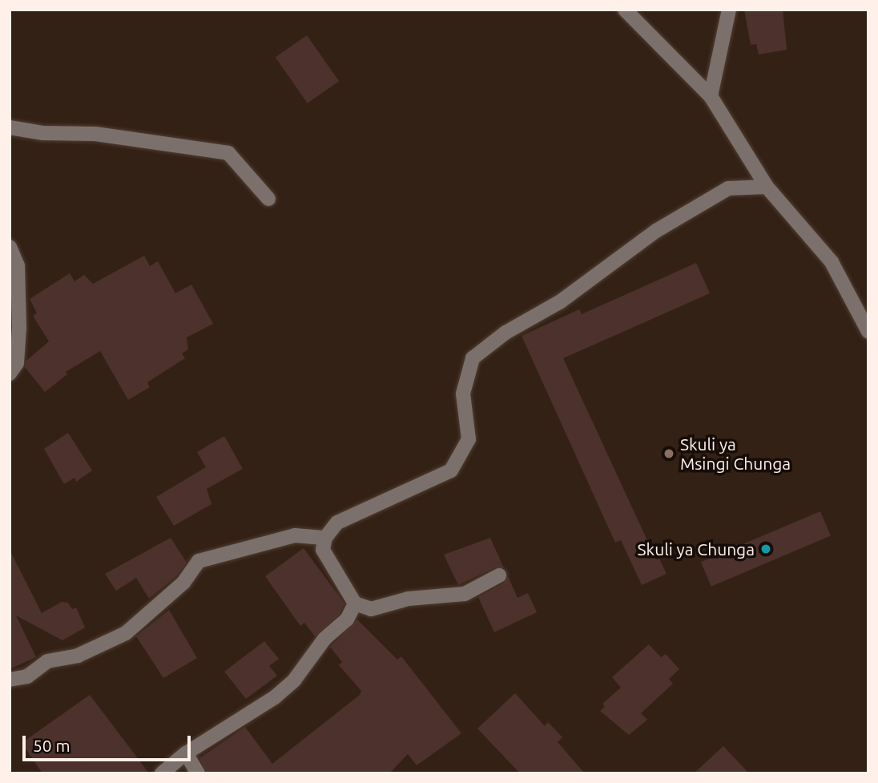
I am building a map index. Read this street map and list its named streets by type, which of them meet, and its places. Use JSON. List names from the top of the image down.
{
  "places": ["Skuli ya Msingi Chunga", "Skuli ya Chunga"],
  "scale_bar": "50 m"
}
